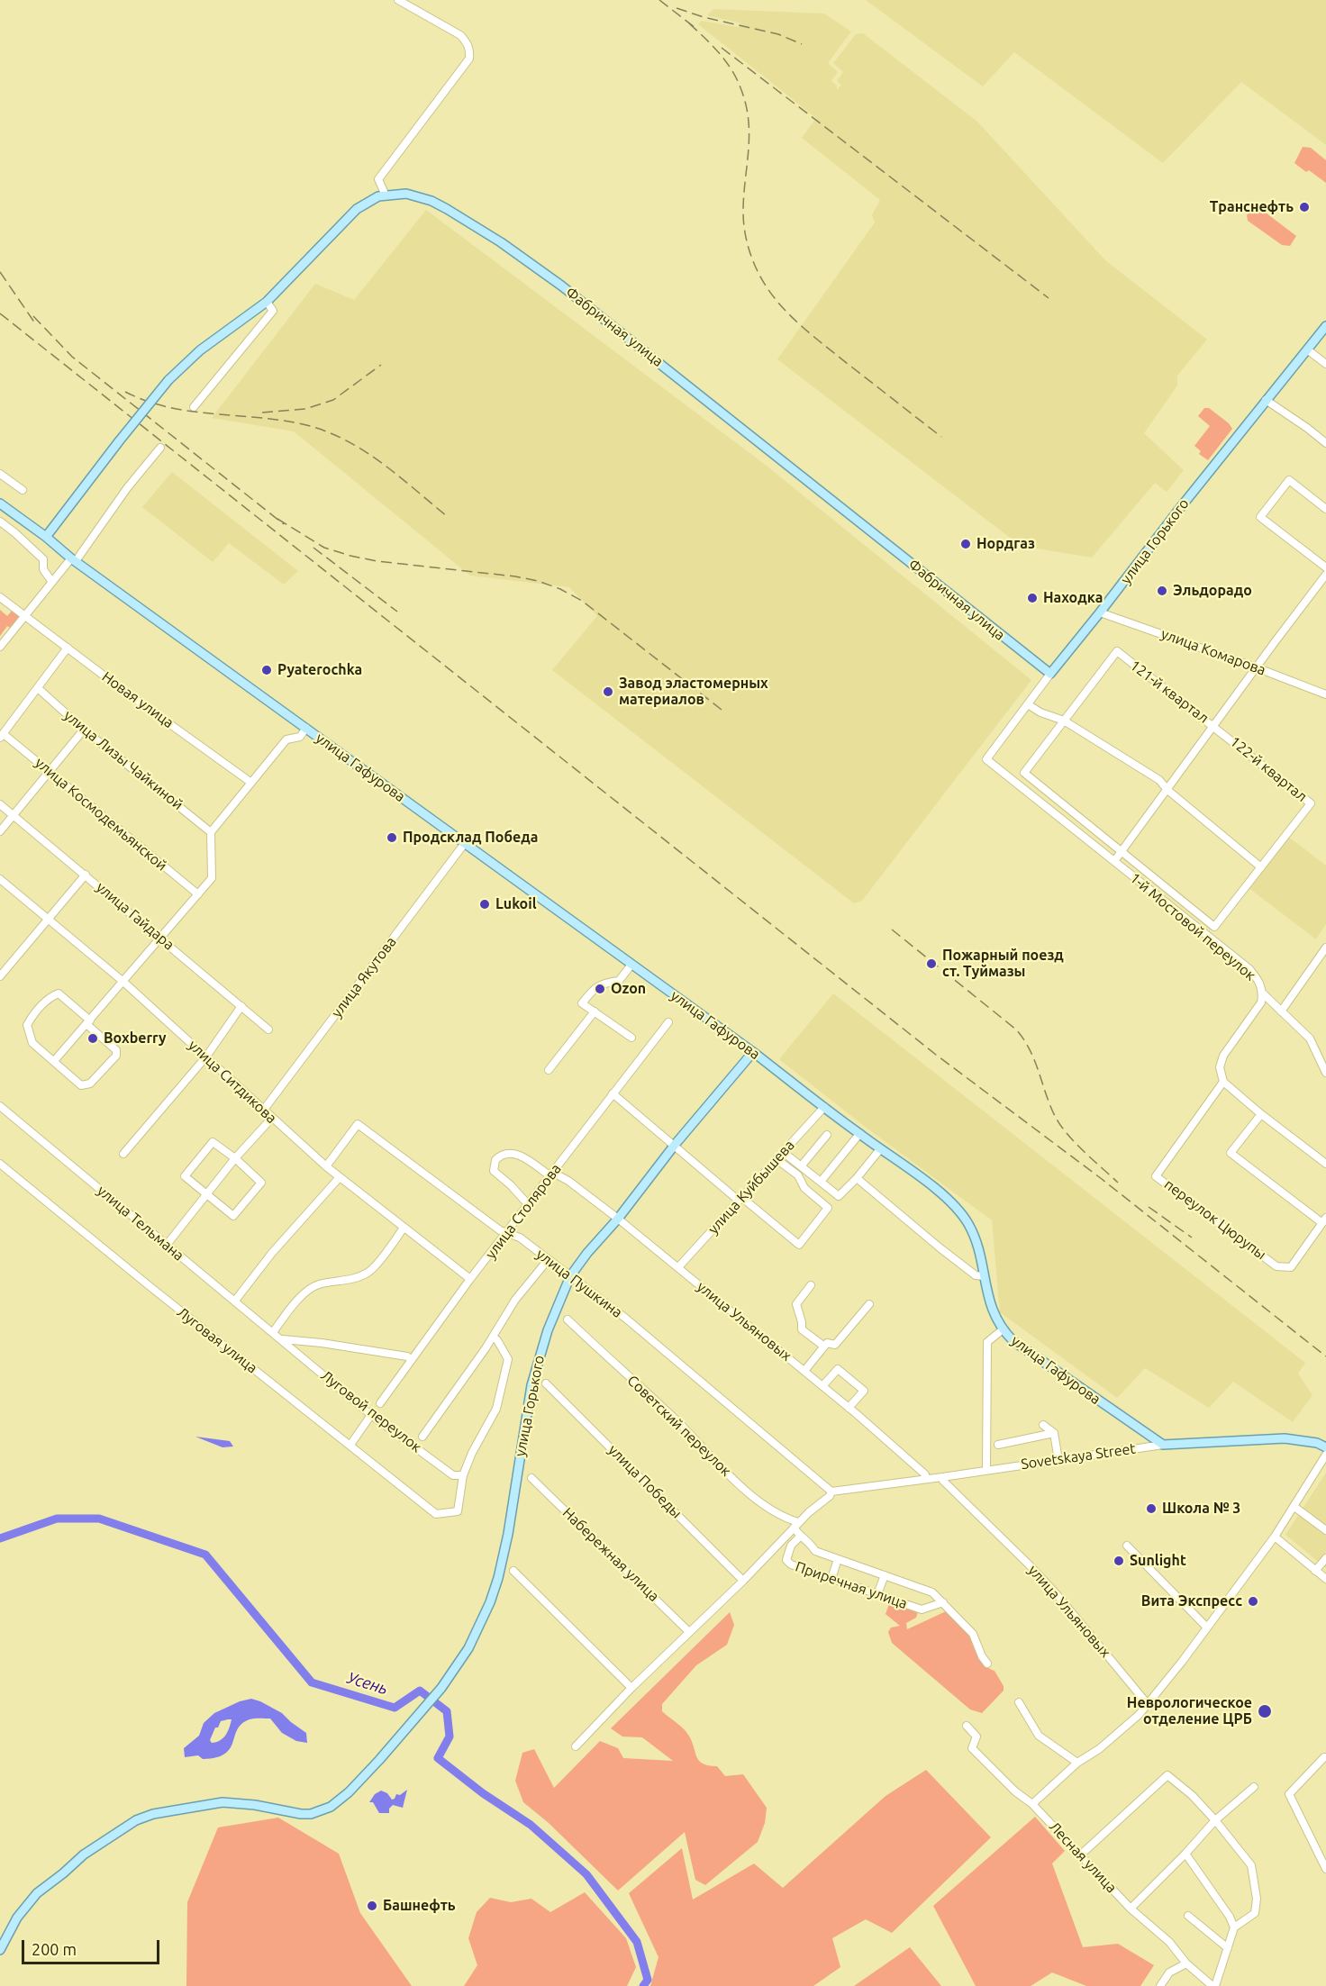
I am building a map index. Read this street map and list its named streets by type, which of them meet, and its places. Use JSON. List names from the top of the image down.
{
  "streets": {
    "main road": [
      "Фабричная улица",
      "улица Горького",
      "улица Гафурова",
      "Sovetskaya Street"
    ],
    "street": [
      "улица Комарова",
      "121-й квартал",
      "Новая улица",
      "улица Лизы Чайкиной",
      "122-й квартал",
      "улица Космодемьянской",
      "улица Гайдара",
      "1-й Мостовой переулок",
      "улица Якутова",
      "улица Ситдикова",
      "улица Куйбышева",
      "улица Столярова",
      "переулок Цюрупы",
      "улица Тельмана",
      "улица Пушкина",
      "улица Ульяновых",
      "Луговая улица",
      "Луговой переулок",
      "Советский переулок",
      "улица Победы",
      "Набережная улица",
      "Приречная улица",
      "Лесная улица"
    ]
  },
  "crossings": [
    ["Фабричная улица", "улица Горького"],
    ["Фабричная улица", "улица Гафурова"],
    ["улица Горького", "улица Комарова"],
    ["улица Горького", "улица Гафурова"],
    ["улица Горького", "1-й Мостовой переулок"],
    ["улица Горького", "улица Пушкина"],
    ["улица Горького", "улица Ульяновых"],
    ["121-й квартал", "122-й квартал"],
    ["улица Гафурова", "улица Якутова"],
    ["улица Гафурова", "улица Куйбышева"],
    ["улица Гафурова", "Sovetskaya Street"],
    ["1-й Мостовой переулок", "переулок Цюрупы"],
    ["улица Якутова", "улица Ситдикова"],
    ["улица Ситдикова", "улица Столярова"],
    ["улица Ситдикова", "улица Пушкина"],
    ["улица Куйбышева", "улица Ульяновых"],
    ["улица Столярова", "улица Пушкина"],
    ["улица Столярова", "улица Ульяновых"],
    ["улица Тельмана", "Луговой переулок"],
    ["улица Пушкина", "Sovetskaya Street"],
    ["улица Ульяновых", "Sovetskaya Street"],
    ["Луговая улица", "Луговой переулок"],
    ["Советский переулок", "Приречная улица"]
  ],
  "water": ["Усень"],
  "places": [
    "Транснефть",
    "Нордгаз",
    "Эльдорадо",
    "Находка",
    "Pyaterochka",
    "Завод эластомерных материалов",
    "Продсклад Победа",
    "Lukoil",
    "Пожарный поезд ст. Туймазы",
    "Ozon",
    "Boxberry",
    "Школа № 3",
    "Sunlight",
    "Вита Экспресс",
    "Неврологическое отделение ЦРБ",
    "Башнефть"
  ],
  "scale_bar": "200 m"
}
